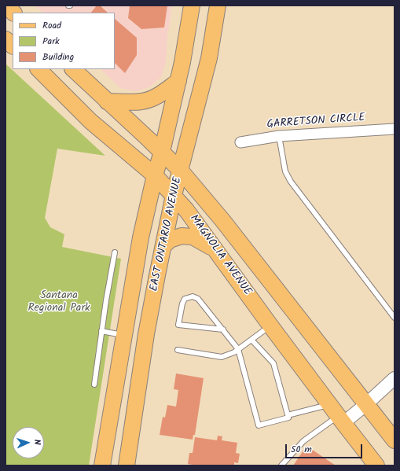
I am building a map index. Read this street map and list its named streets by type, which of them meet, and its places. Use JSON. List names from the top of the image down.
{
  "streets": {
    "main road": ["EAST ONTARIO AVENUE", "MAGNOLIA AVENUE"],
    "street": ["GARRETSON CIRCLE"]
  },
  "crossings": [
    ["EAST ONTARIO AVENUE", "MAGNOLIA AVENUE"]
  ],
  "parks": ["Santana Regional Park"],
  "legend": ["Road", "Park", "Building"],
  "scale_bar": "50 m",
  "north": "right"
}
